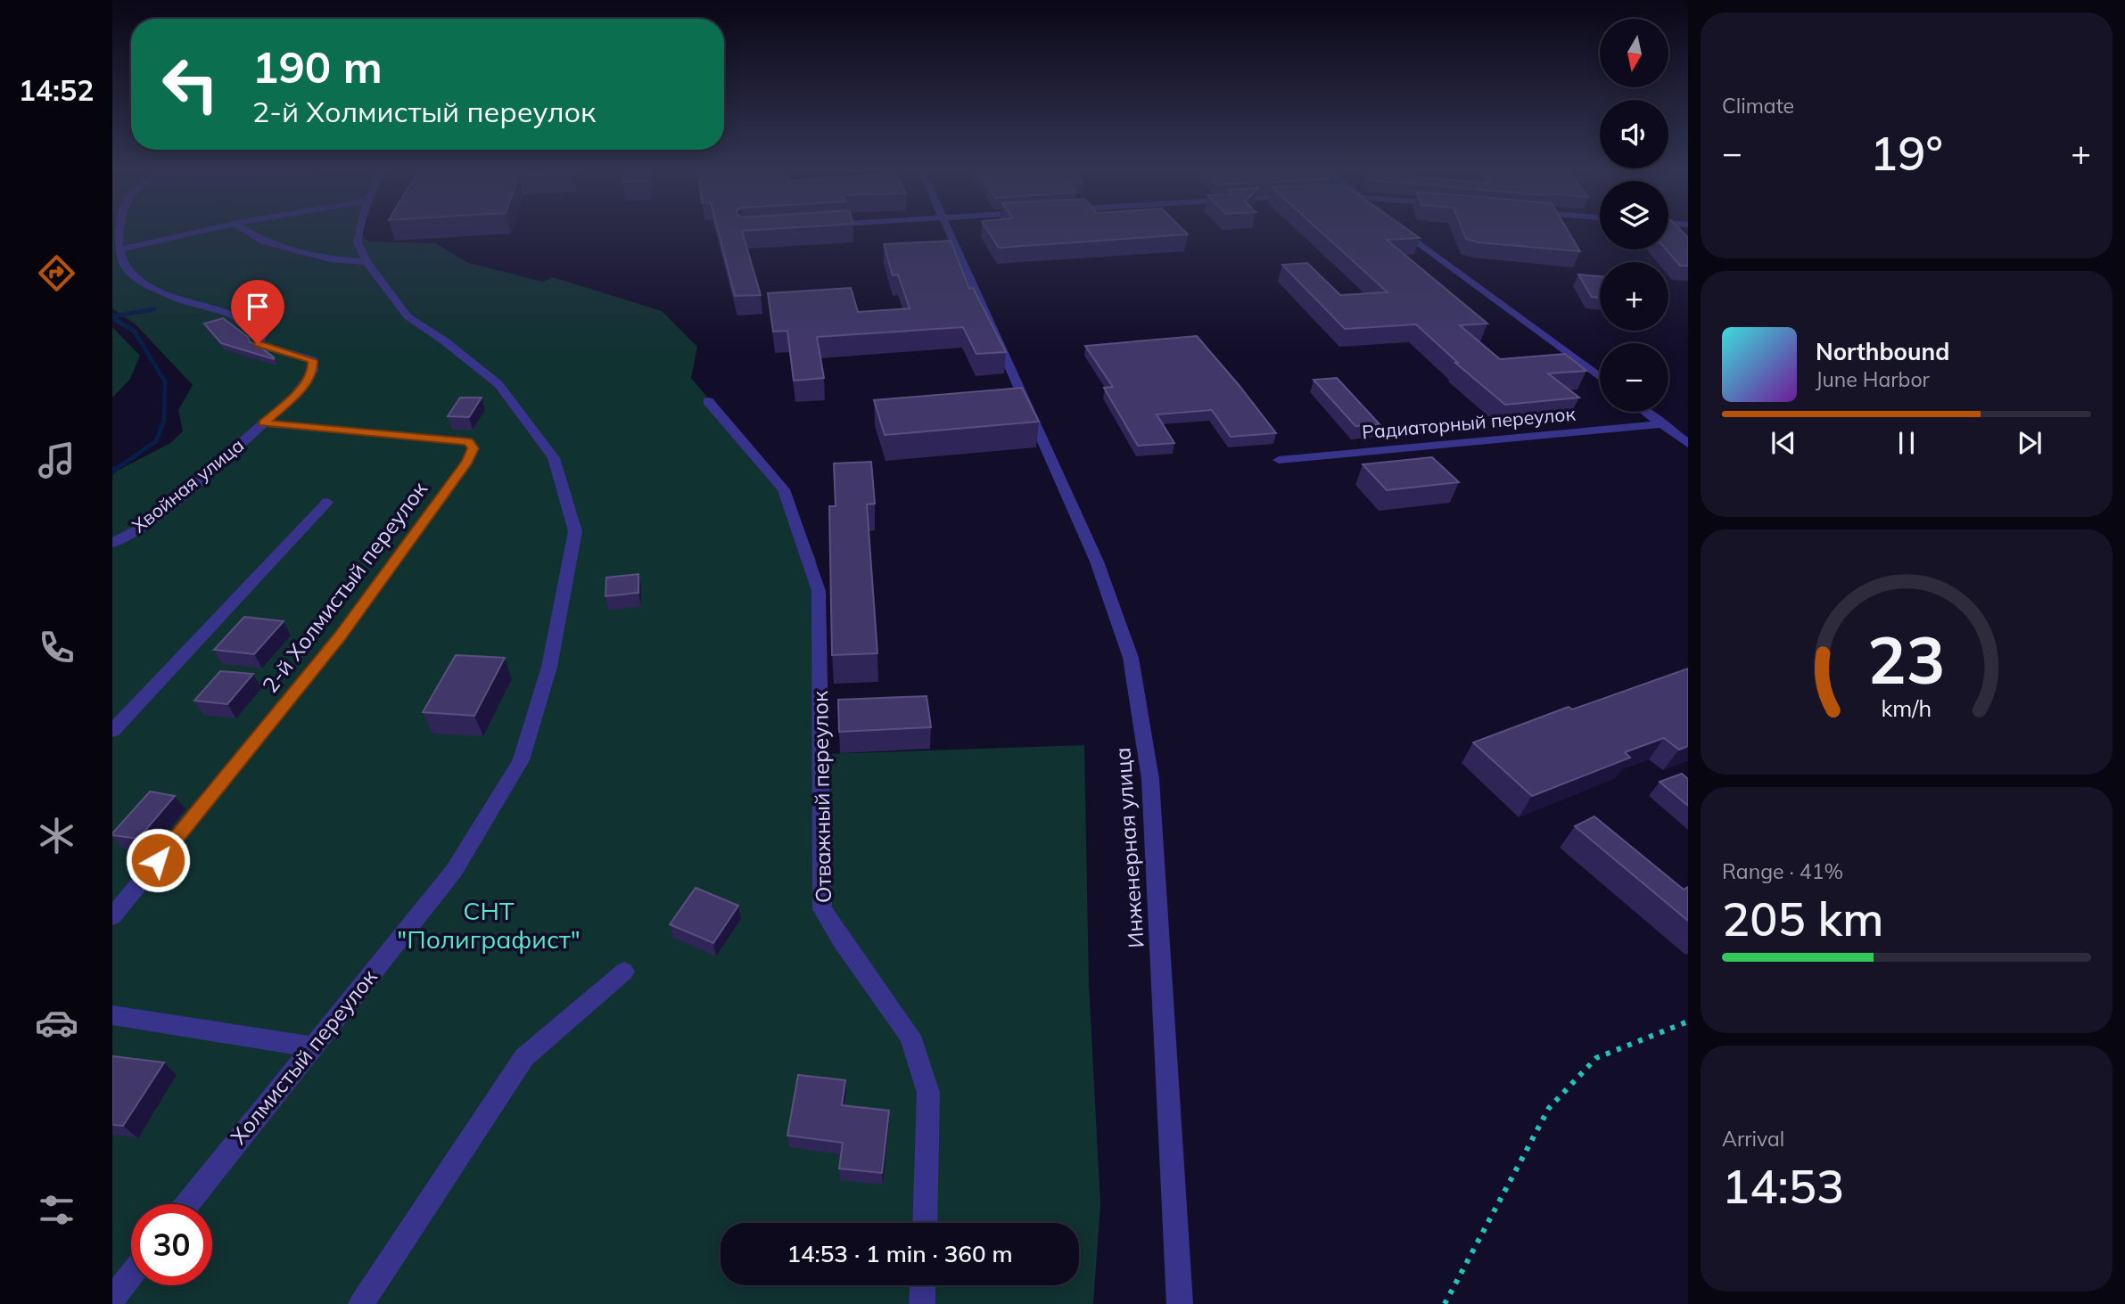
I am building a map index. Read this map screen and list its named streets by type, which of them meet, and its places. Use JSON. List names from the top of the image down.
{
  "streets": {
    "street": [
      "Радиаторный переулок",
      "Хвойная улица",
      "2-й Холмистый переулок",
      "Отважный переулок",
      "Инженерная улица",
      "Холмистый переулок"
    ]
  },
  "crossings": [
    ["Хвойная улица", "2-й Холмистый переулок"]
  ],
  "parks": ["СНТ \"Полиграфист\""],
  "north": "bottom",
  "page": {
    "tabs": "14:52",
    "tile": [
      "Climate",
      ["Range · 41%", "205 km"],
      ["Arrival", "14:53"]
    ],
    "map_buttons": ["+", "−"],
    "turn": ["190 m", "2-й Холмистый переулок"],
    "heat": ["−", "19°", "+"],
    "song": ["Northbound", "June Harbor"],
    "limit": "30",
    "trip": "14:53 · 1 min · 360 m",
    "gauge": ["23", "km/h"]
  }
}
